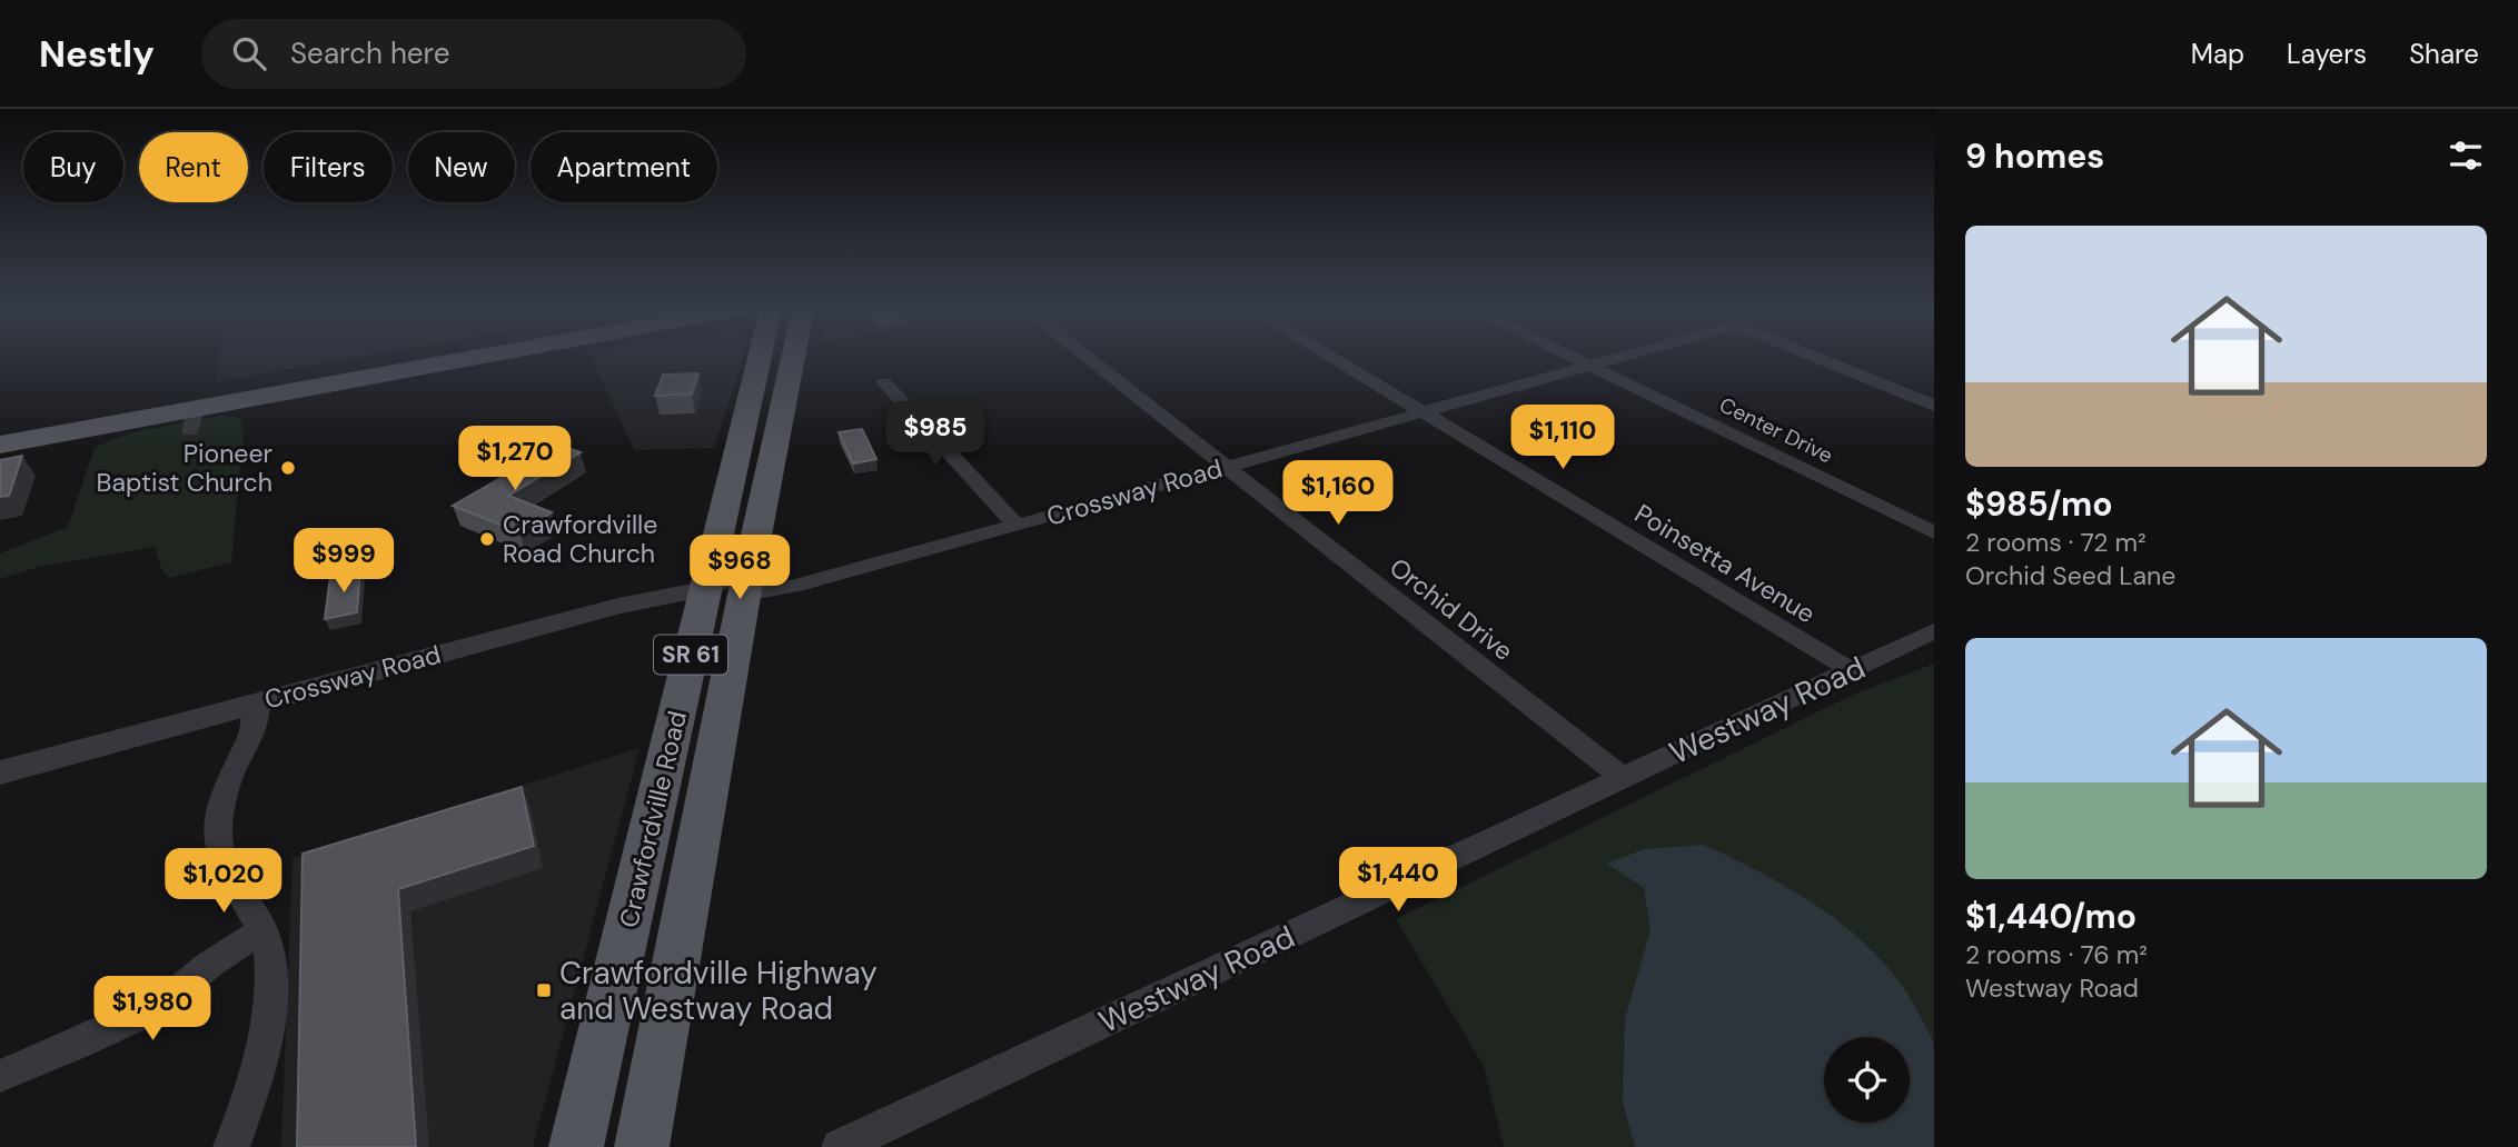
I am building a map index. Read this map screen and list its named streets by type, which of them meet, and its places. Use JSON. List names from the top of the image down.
{
  "streets": {
    "main road": ["SR 61", "Crawfordville Road"],
    "street": [
      "Center Drive",
      "Crossway Road",
      "Poinsetta Avenue",
      "Orchid Drive",
      "Westway Road"
    ]
  },
  "crossings": [
    ["Center Drive", "Crossway Road"],
    ["Crossway Road", "Poinsetta Avenue"],
    ["Crossway Road", "Orchid Drive"],
    ["Crossway Road", "Crawfordville Road"],
    ["Poinsetta Avenue", "Westway Road"],
    ["Orchid Drive", "Westway Road"]
  ],
  "places": {
    "other": ["Pioneer Baptist Church", "Crawfordville Road Church"],
    "transit": ["Crawfordville Highway and Westway Road"]
  },
  "page": {
    "header": "Nestly",
    "search": "Search here",
    "nav": ["Map", "Layers", "Share"],
    "heading": "9 homes",
    "chip": [
      "Buy",
      "Rent",
      "Filters",
      "New",
      "Apartment"
    ],
    "list": [
      {
        "name": "$985/mo",
        "note": "2 rooms · 72 m² · Orchid Seed Lane"
      },
      {
        "name": "$1,440/mo",
        "note": "2 rooms · 76 m² · Westway Road"
      }
    ],
    "price": [
      "$985",
      "$1,110",
      "$1,270",
      "$1,160",
      "$999",
      "$968",
      "$1,440",
      "$1,020",
      "$1,980"
    ]
  }
}
